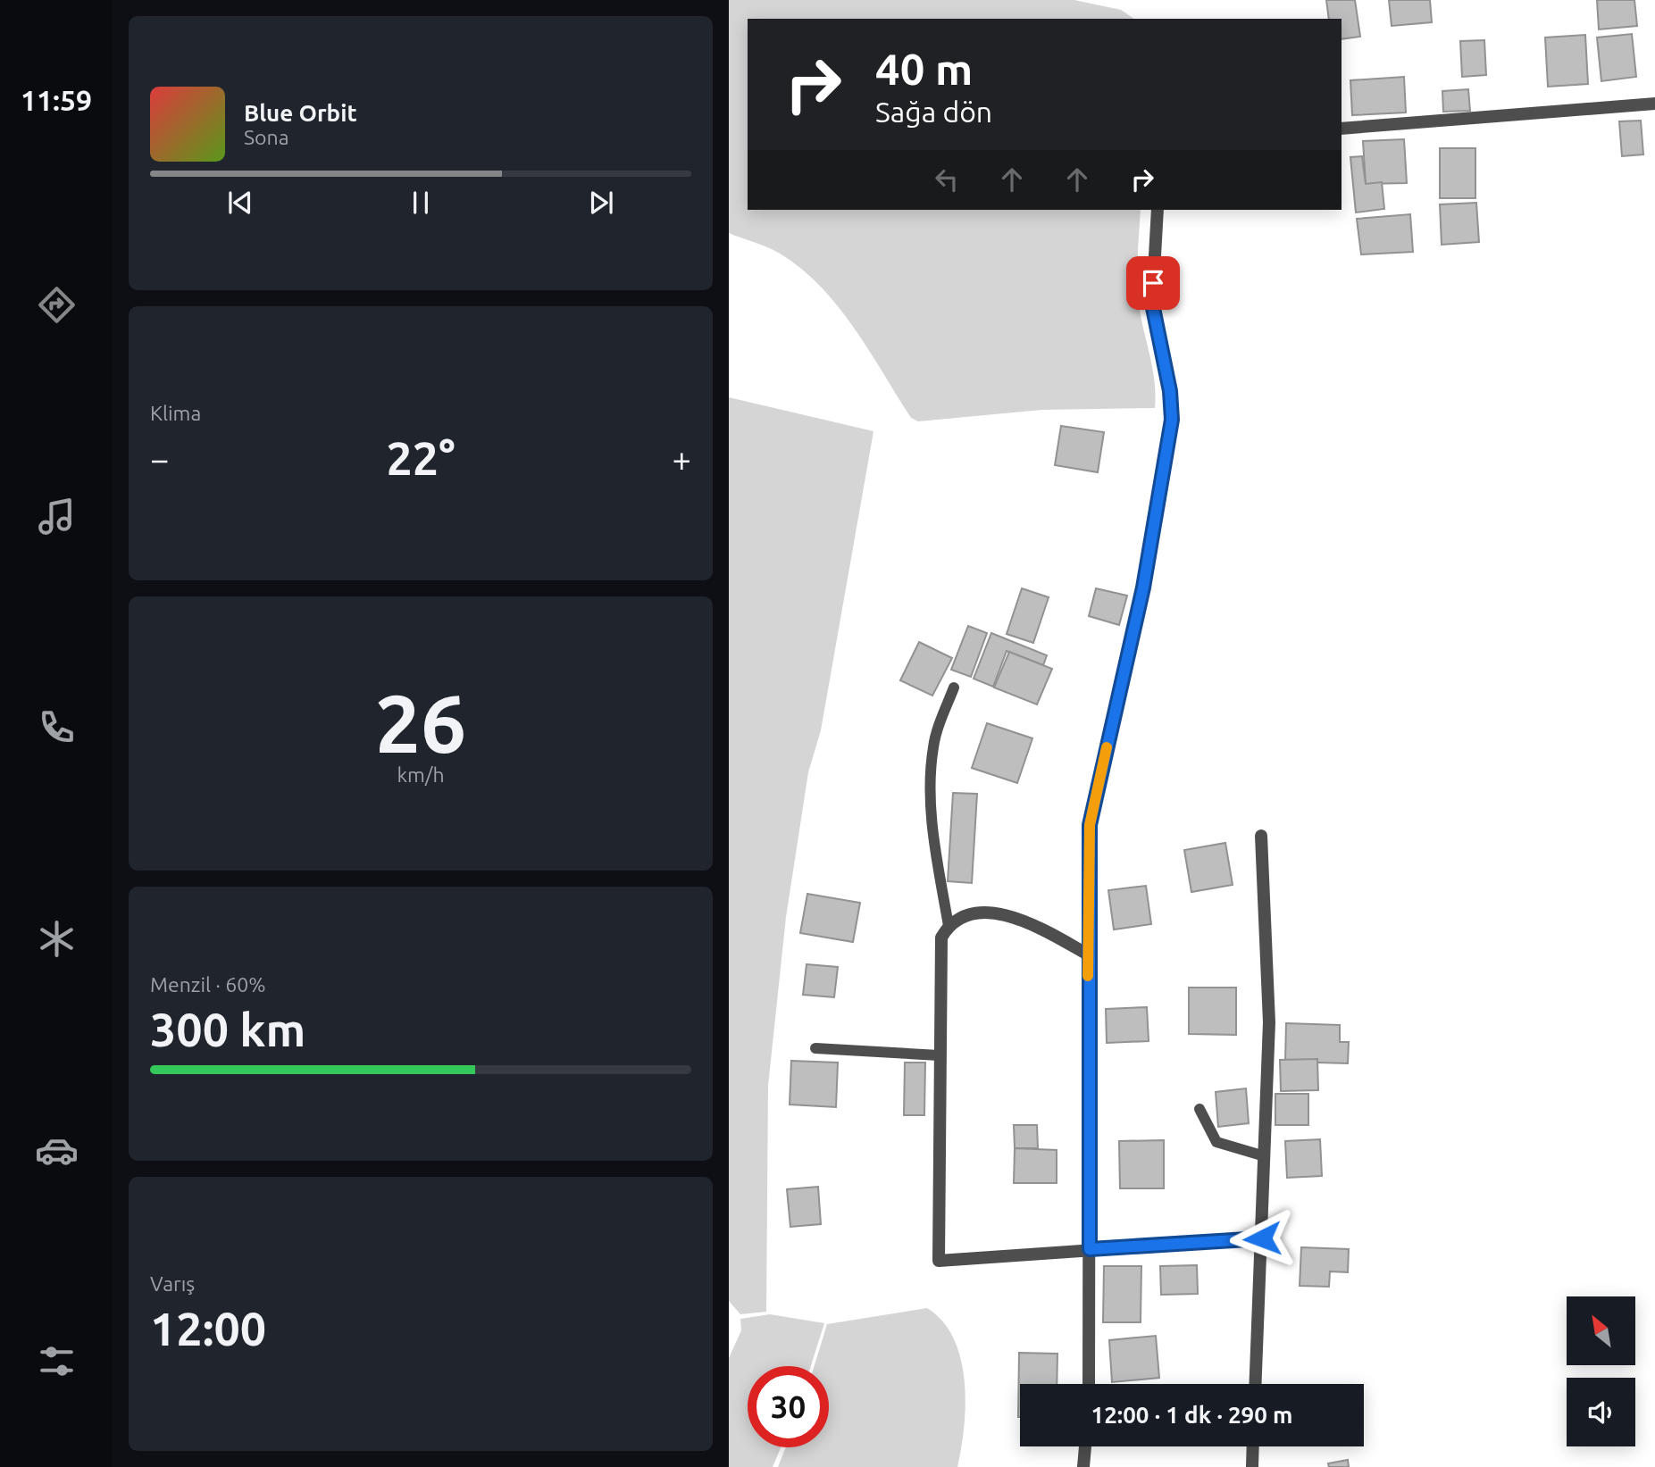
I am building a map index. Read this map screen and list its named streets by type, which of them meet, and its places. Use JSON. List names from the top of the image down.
{
  "north": "top left",
  "page": {
    "tabs": "11:59",
    "turn": ["40 m", "Sağa dön"],
    "song": ["Blue Orbit", "Sona"],
    "tile": [
      "Klima",
      ["26", "km/h"],
      ["Menzil · 60%", "300 km"],
      ["Varış", "12:00"]
    ],
    "heat": ["−", "22°", "+"],
    "limit": "30",
    "trip": "12:00 · 1 dk · 290 m"
  }
}
